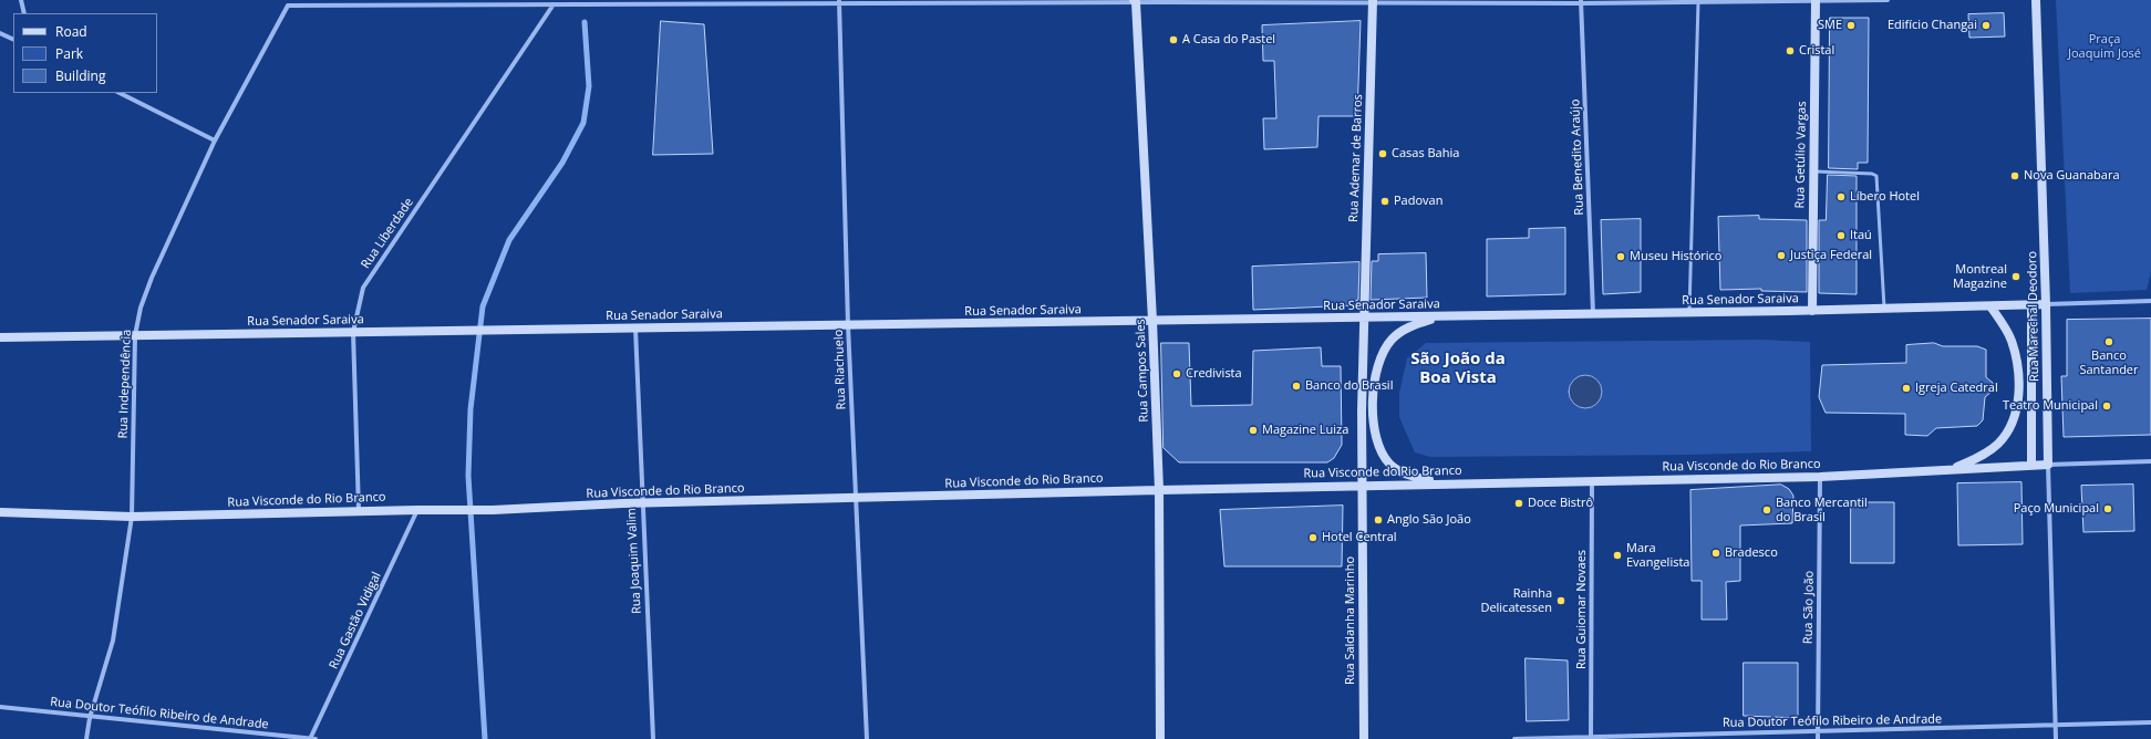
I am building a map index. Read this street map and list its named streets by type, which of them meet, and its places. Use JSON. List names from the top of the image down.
{
  "streets": {
    "main road": [
      "Rua Getúlio Vargas",
      "Rua Ademar de Barros",
      "Rua Senador Saraiva",
      "Rua Marechal Deodoro",
      "Rua Campos Sales",
      "Rua Visconde do Rio Branco",
      "Rua Saldanha Marinho"
    ],
    "street": [
      "Rua Benedito Araújo",
      "Rua Liberdade",
      "Rua Riachuelo",
      "Rua Independência",
      "Rua Joaquim Valim",
      "Rua São João",
      "Rua Guiomar Novaes",
      "Rua Gastão Vidigal",
      "Rua Doutor Teófilo Ribeiro de Andrade"
    ]
  },
  "crossings": [
    ["Rua Getúlio Vargas", "Rua Senador Saraiva"],
    ["Rua Benedito Araújo", "Rua Senador Saraiva"],
    ["Rua Ademar de Barros", "Rua Senador Saraiva"],
    ["Rua Ademar de Barros", "Rua Saldanha Marinho"],
    ["Rua Liberdade", "Rua Senador Saraiva"],
    ["Rua Liberdade", "Rua Visconde do Rio Branco"],
    ["Rua Senador Saraiva", "Rua Marechal Deodoro"],
    ["Rua Senador Saraiva", "Rua Riachuelo"],
    ["Rua Senador Saraiva", "Rua Campos Sales"],
    ["Rua Senador Saraiva", "Rua Independência"],
    ["Rua Senador Saraiva", "Rua Joaquim Valim"],
    ["Rua Senador Saraiva", "Rua Saldanha Marinho"],
    ["Rua Marechal Deodoro", "Rua Visconde do Rio Branco"],
    ["Rua Marechal Deodoro", "Rua Doutor Teófilo Ribeiro de Andrade"],
    ["Rua Riachuelo", "Rua Visconde do Rio Branco"],
    ["Rua Campos Sales", "Rua Visconde do Rio Branco"],
    ["Rua Independência", "Rua Visconde do Rio Branco"],
    ["Rua Independência", "Rua Doutor Teófilo Ribeiro de Andrade"],
    ["Rua Visconde do Rio Branco", "Rua Joaquim Valim"],
    ["Rua Visconde do Rio Branco", "Rua São João"],
    ["Rua Visconde do Rio Branco", "Rua Guiomar Novaes"],
    ["Rua Visconde do Rio Branco", "Rua Gastão Vidigal"],
    ["Rua Visconde do Rio Branco", "Rua Saldanha Marinho"],
    ["Rua São João", "Rua Doutor Teófilo Ribeiro de Andrade"],
    ["Rua Guiomar Novaes", "Rua Doutor Teófilo Ribeiro de Andrade"],
    ["Rua Gastão Vidigal", "Rua Doutor Teófilo Ribeiro de Andrade"]
  ],
  "districts": ["São João da Boa Vista"],
  "parks": ["Praça Joaquim José"],
  "places": [
    "SME",
    "Edifício Changai",
    "A Casa do Pastel",
    "Cristal",
    "Casas Bahia",
    "Nova Guanabara",
    "Líbero Hotel",
    "Padovan",
    "Itaú",
    "Justiça Federal",
    "Museu Histórico",
    "Montreal Magazine",
    "Banco Santander",
    "Credivista",
    "Banco do Brasil",
    "Igreja Catedral",
    "Teatro Municipal",
    "Magazine Luiza",
    "Doce Bistrô",
    "Paço Municipal",
    "Banco Mercantil do Brasil",
    "Anglo São João",
    "Hotel Central",
    "Bradesco",
    "Mara Evangelista",
    "Rainha Delicatessen"
  ],
  "legend": ["Road", "Park", "Building"]
}
